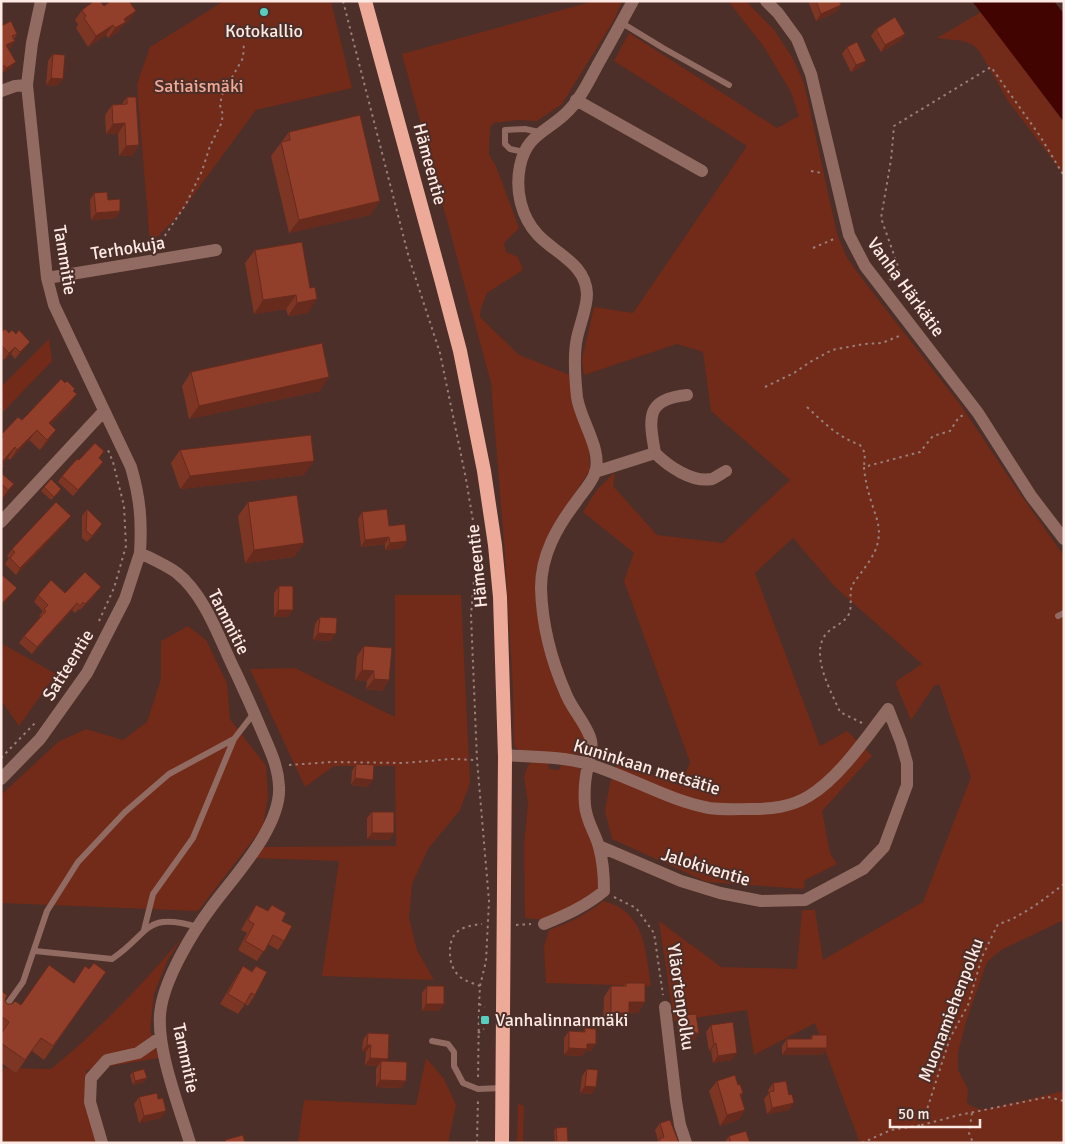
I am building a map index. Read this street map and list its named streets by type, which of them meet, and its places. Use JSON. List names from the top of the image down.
{
  "streets": {
    "highway": ["Hämeentie"],
    "street": [
      "Terhokuja",
      "Tammitie",
      "Vanha Härkätie",
      "Satteentie",
      "Kuninkaan metsätie",
      "Jalokiventie",
      "Yläortenpolku"
    ],
    "path": ["Muonamiehenpolku"]
  },
  "crossings": [
    ["Hämeentie", "Kuninkaan metsätie"],
    ["Terhokuja", "Tammitie"],
    ["Tammitie", "Satteentie"],
    ["Kuninkaan metsätie", "Jalokiventie"]
  ],
  "parks": ["Satiaismäki"],
  "places": {
    "other": ["Kotokallio"],
    "transit": ["Vanhalinnanmäki"]
  },
  "scale_bar": "50 m"
}
